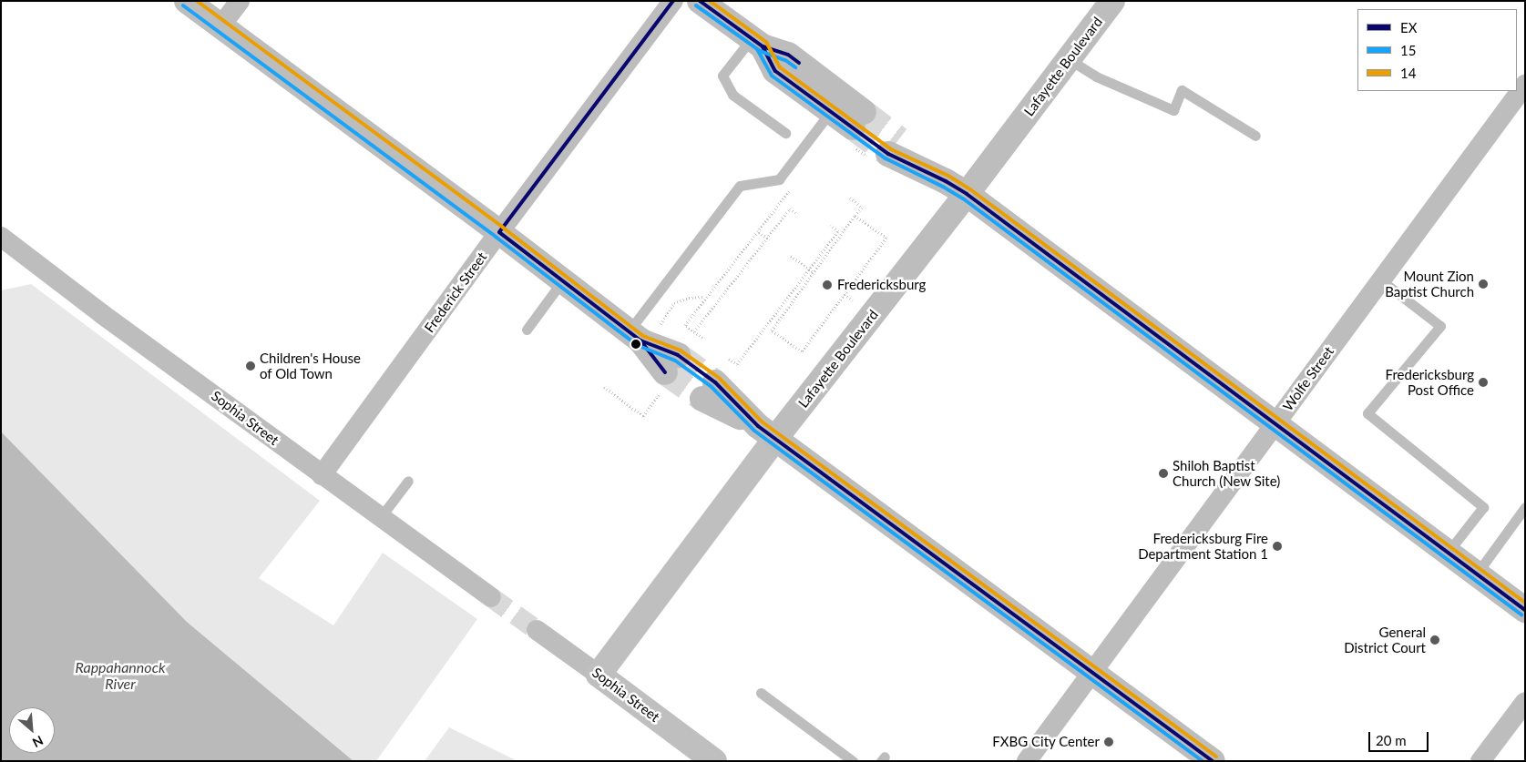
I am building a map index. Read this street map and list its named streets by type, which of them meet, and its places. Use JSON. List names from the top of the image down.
{
  "streets": {
    "main road": ["Lafayette Boulevard", "Sophia Street"],
    "street": ["Frederick Street", "Wolfe Street"]
  },
  "crossings": [
    ["Lafayette Boulevard", "Sophia Street"],
    ["Frederick Street", "Sophia Street"]
  ],
  "water": ["Rappahannock River"],
  "places": [
    "Mount Zion Baptist Church",
    "Fredericksburg",
    "Children's House of Old Town",
    "Fredericksburg Post Office",
    "Shiloh Baptist Church (New Site)",
    "Fredericksburg Fire Department Station 1",
    "General District Court",
    "FXBG City Center"
  ],
  "lines": ["transit line EX", "transit line 14", "transit line 15"],
  "legend": ["EX", "15", "14"],
  "scale_bar": "20 m",
  "north": "bottom right"
}
